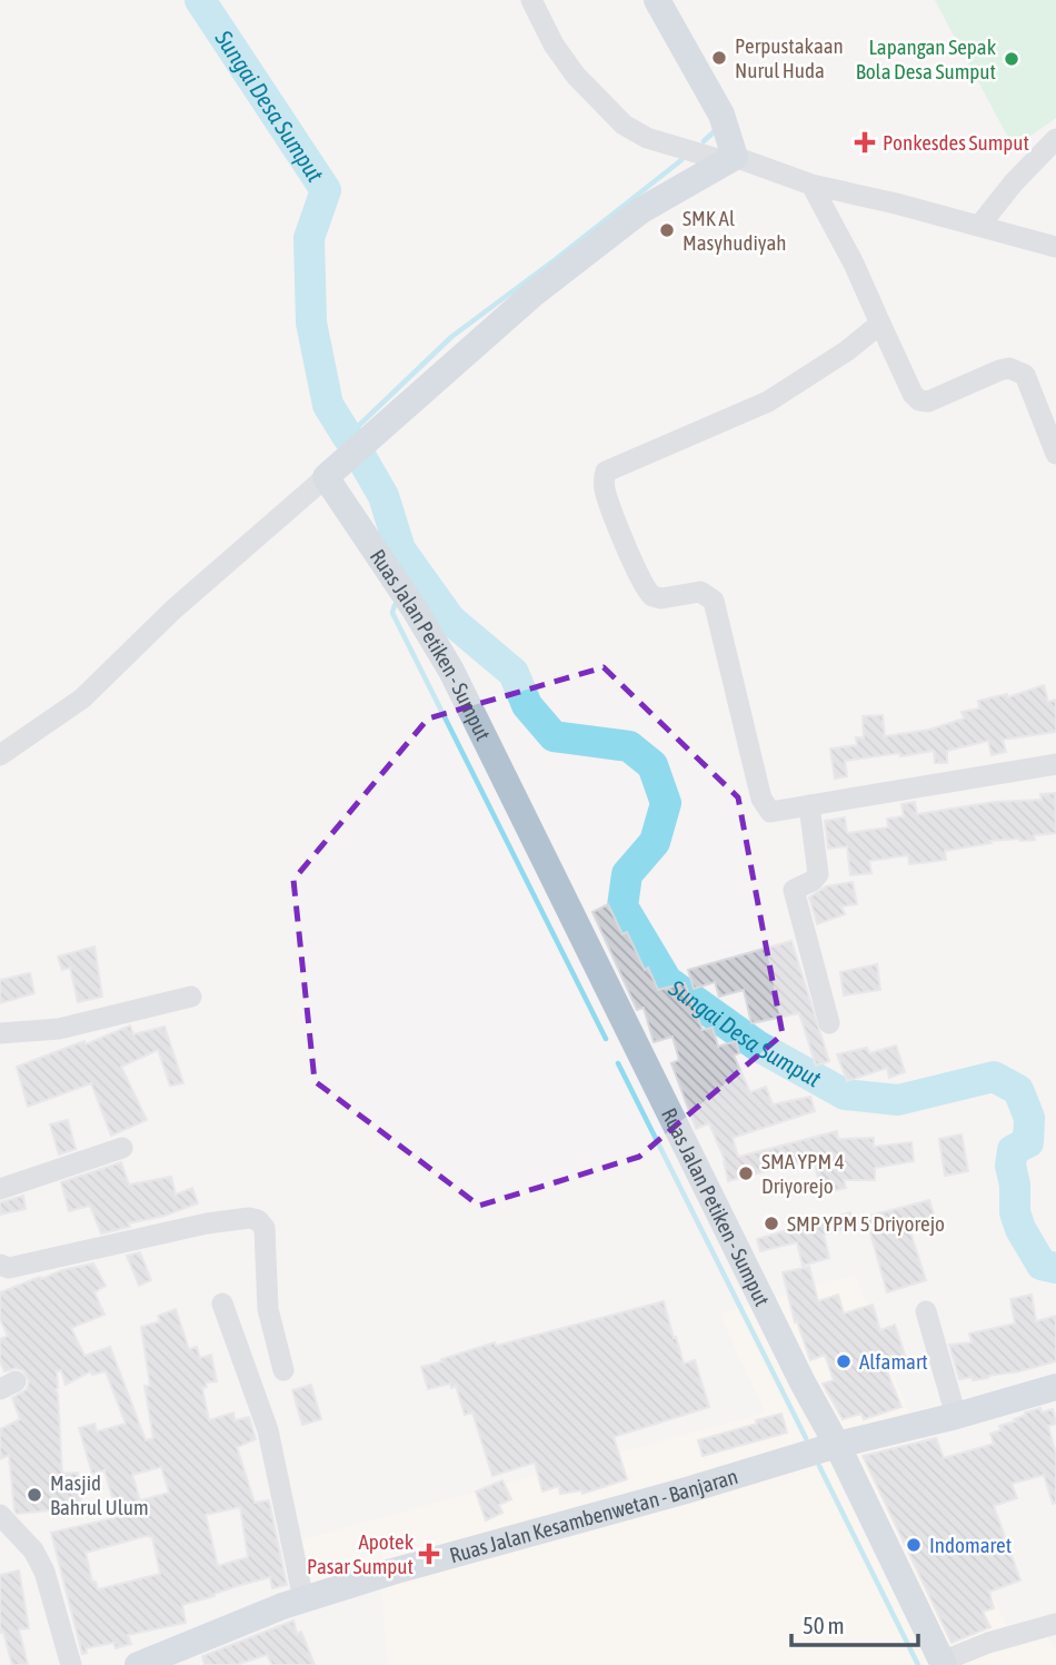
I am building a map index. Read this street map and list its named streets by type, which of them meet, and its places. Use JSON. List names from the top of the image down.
{
  "streets": {
    "main road": ["Ruas Jalan Petiken - Sumput", "Ruas Jalan Kesambenwetan - Banjaran"]
  },
  "crossings": [
    ["Ruas Jalan Petiken - Sumput", "Ruas Jalan Kesambenwetan - Banjaran"]
  ],
  "water": ["Sungai Desa Sumput"],
  "places": {
    "other": [
      "Perpustakaan Nurul Huda",
      "Lapangan Sepak Bola Desa Sumput",
      "SMK Al Masyhudiyah",
      "SMA YPM 4 Driyorejo",
      "SMP YPM 5 Driyorejo",
      "Alfamart",
      "Masjid Bahrul Ulum",
      "Indomaret"
    ],
    "health": ["Ponkesdes Sumput", "Apotek Pasar Sumput"]
  },
  "scale_bar": "50 m"
}
